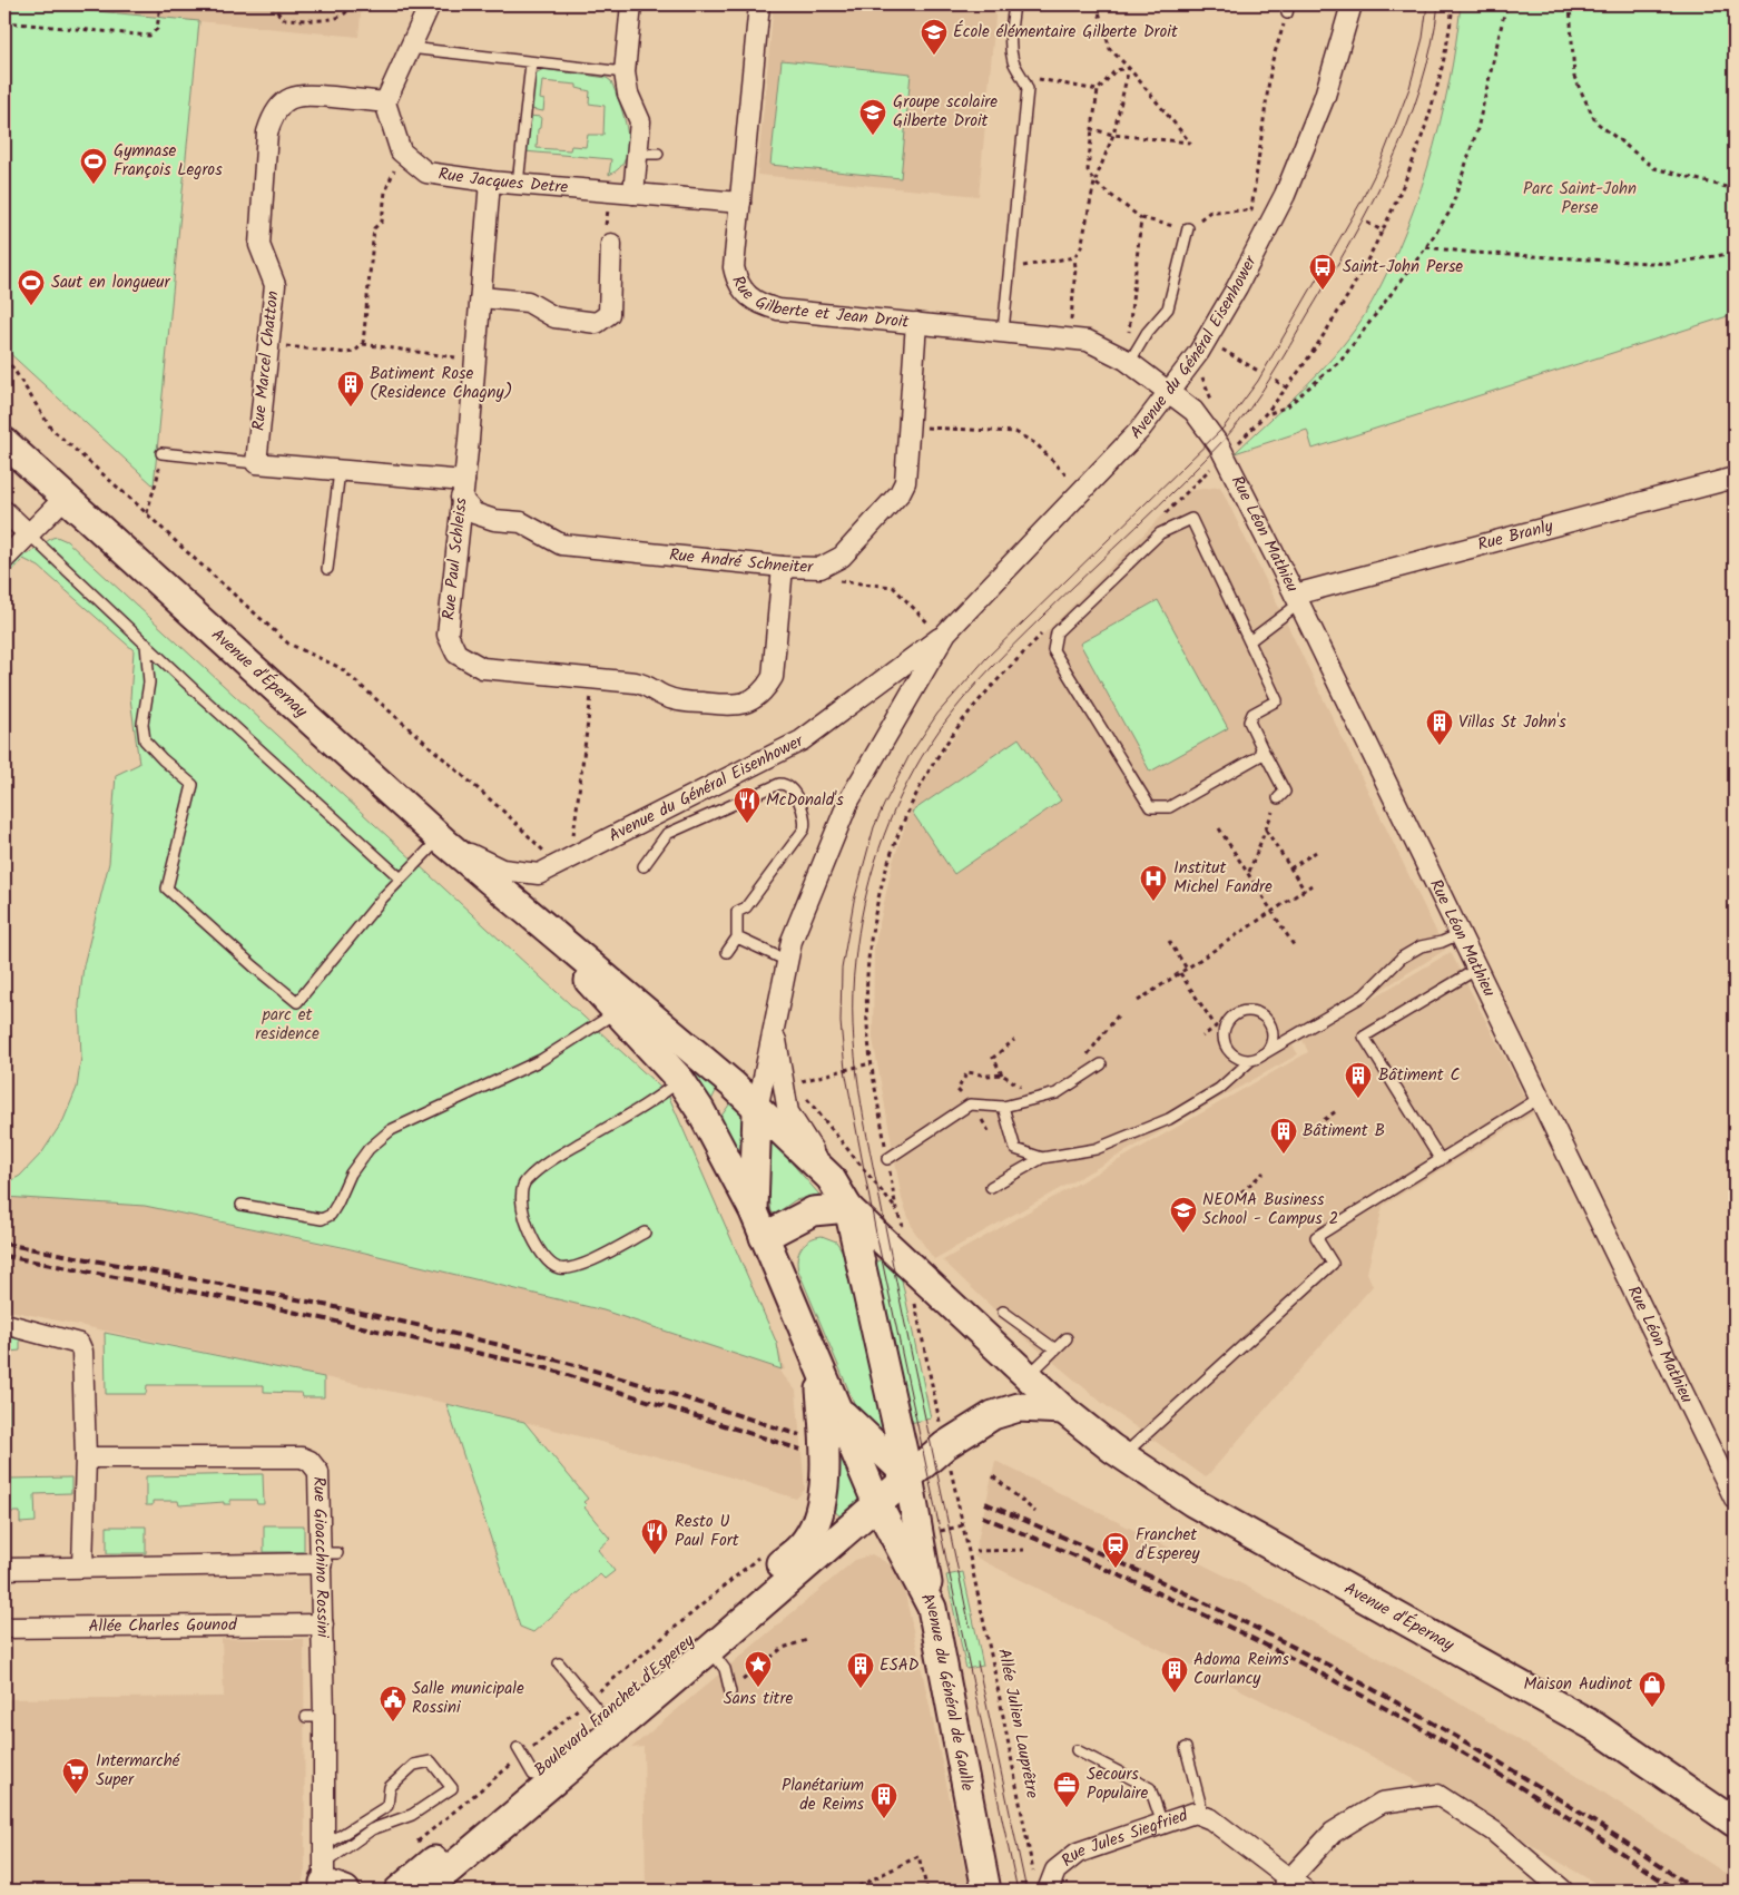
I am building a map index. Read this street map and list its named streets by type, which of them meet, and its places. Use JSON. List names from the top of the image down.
{
  "streets": {
    "main road": ["Avenue d'Épernay", "Avenue du Général de Gaulle", "Boulevard Franchet d'Esperey"],
    "street": [
      "Rue Jacques Detre",
      "Rue Gilberte et Jean Droit",
      "Avenue du Général Eisenhower",
      "Rue Marcel Chatton",
      "Rue Léon Mathieu",
      "Rue Branly",
      "Rue Paul Schleiss",
      "Rue André Schneiter",
      "Rue Gioacchino Rossini",
      "Allée Charles Gounod",
      "Rue Jules Siegfried"
    ],
    "path": ["Allée Julien Lauprêtre"]
  },
  "crossings": [
    ["Rue Jacques Detre", "Rue Gilberte et Jean Droit"],
    ["Rue Jacques Detre", "Rue Paul Schleiss"],
    ["Rue Gilberte et Jean Droit", "Avenue du Général Eisenhower"],
    ["Rue Gilberte et Jean Droit", "Rue Léon Mathieu"],
    ["Rue Gilberte et Jean Droit", "Rue André Schneiter"],
    ["Avenue du Général Eisenhower", "Rue Léon Mathieu"],
    ["Avenue du Général Eisenhower", "Avenue d'Épernay"],
    ["Rue Léon Mathieu", "Rue Branly"],
    ["Rue Paul Schleiss", "Rue André Schneiter"],
    ["Avenue d'Épernay", "Avenue du Général de Gaulle"],
    ["Avenue d'Épernay", "Boulevard Franchet d'Esperey"],
    ["Rue Gioacchino Rossini", "Allée Charles Gounod"],
    ["Avenue du Général de Gaulle", "Boulevard Franchet d'Esperey"],
    ["Allée Julien Lauprêtre", "Rue Jules Siegfried"]
  ],
  "parks": ["Parc Saint-John Perse", "parc et residence"],
  "places": {
    "school or university": ["École élémentaire Gilberte Droit", "Groupe scolaire Gilberte Droit", "NEOMA Business School - Campus 2"],
    "sports": ["Gymnase François Legros", "Saut en longueur"],
    "bus stop": ["Saint-John Perse"],
    "building": [
      "Batiment Rose (Residence Chagny)",
      "Villas St John's",
      "Bâtiment C",
      "Bâtiment B",
      "ESAD",
      "Adoma Reims Courlancy",
      "Planétarium de Reims"
    ],
    "restaurant": ["McDonald's", "Resto U Paul Fort"],
    "hospital": ["Institut Michel Fandre"],
    "station": ["Franchet d'Esperey"],
    "place": ["Sans titre"],
    "shop": ["Maison Audinot"],
    "public building": ["Salle municipale Rossini"],
    "supermarket": ["Intermarché Super"],
    "office": ["Secours Populaire"]
  }
}
